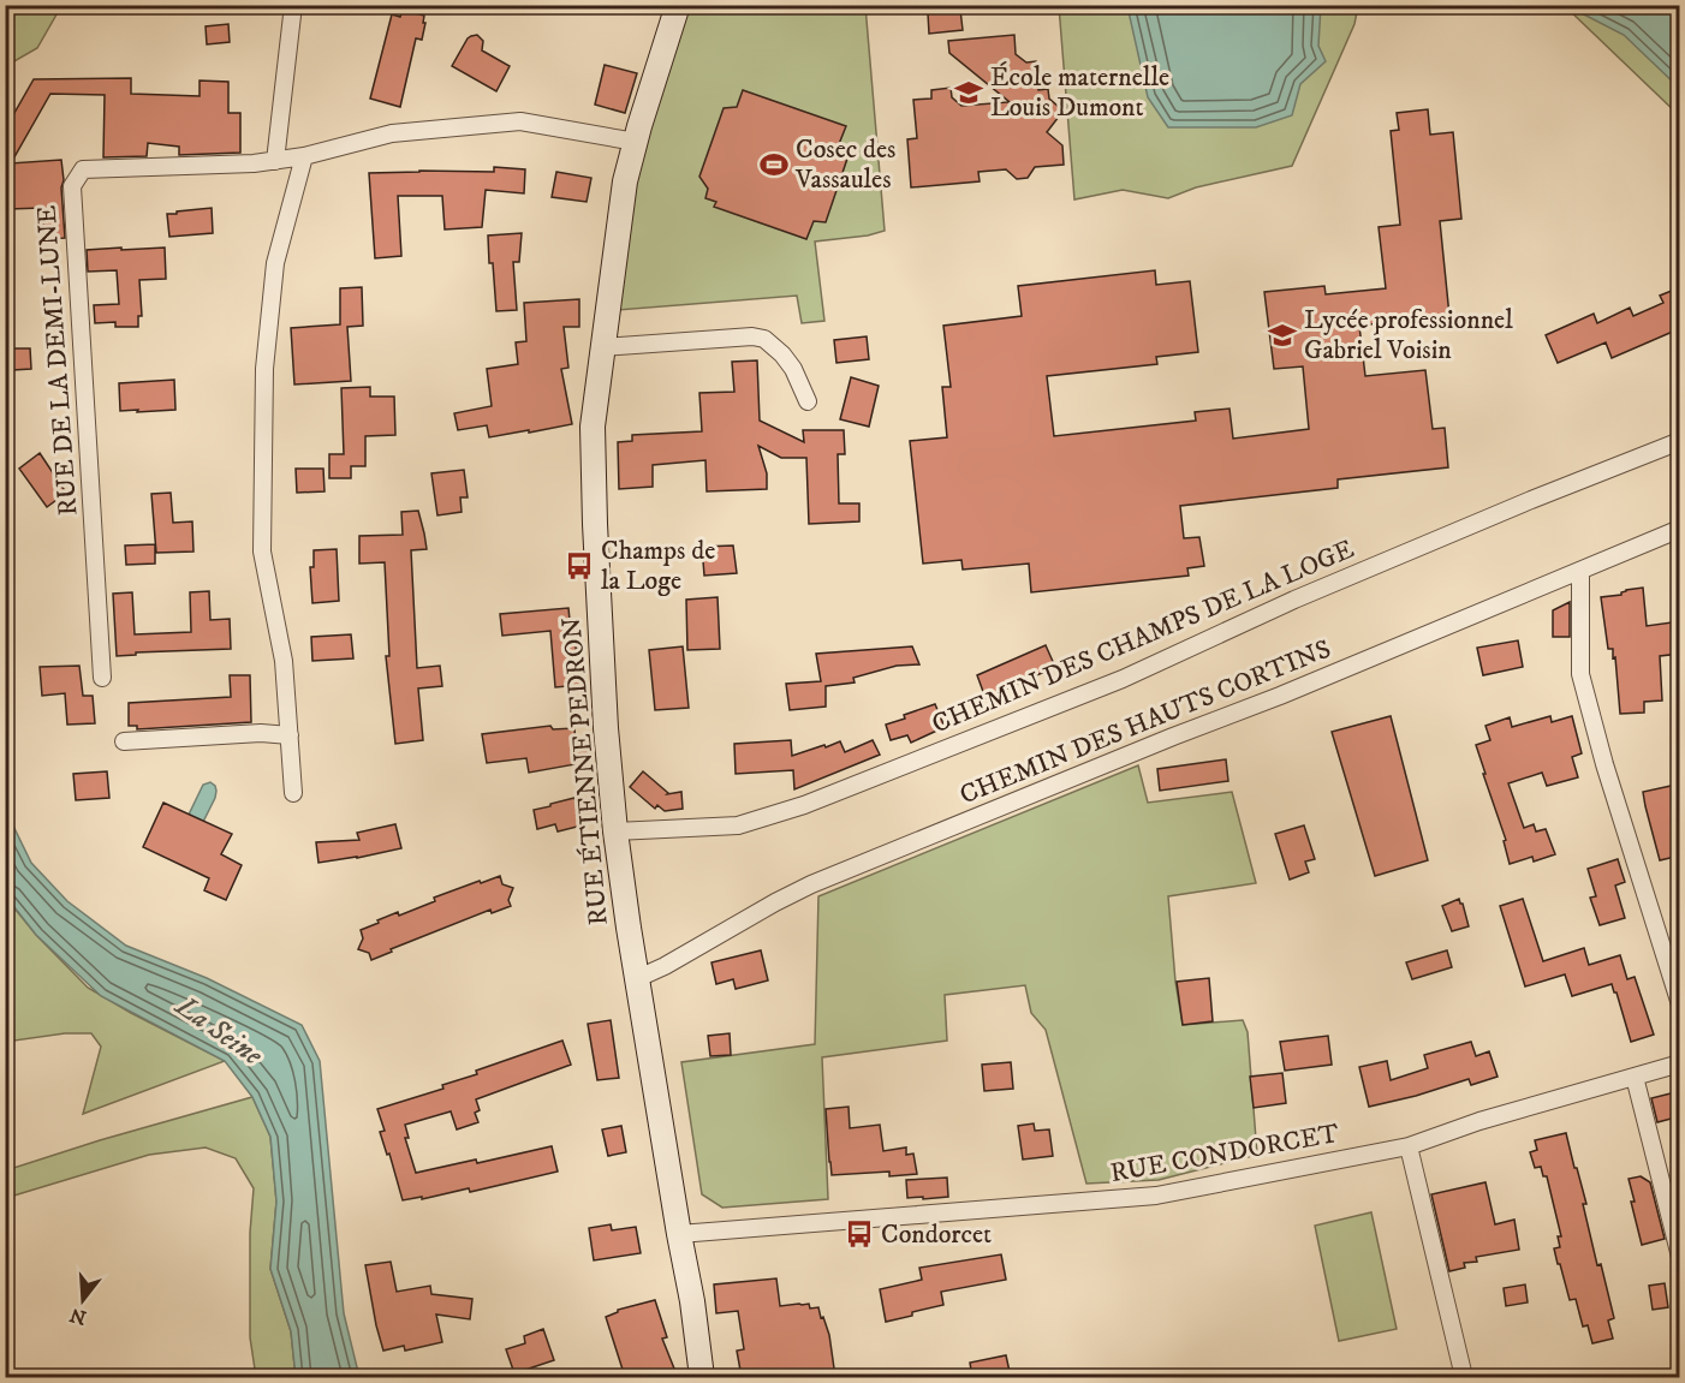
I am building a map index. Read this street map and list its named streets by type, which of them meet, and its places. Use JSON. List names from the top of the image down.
{
  "streets": {
    "street": [
      "RUE DE LA DEMI-LUNE",
      "CHEMIN DES CHAMPS DE LA LOGE",
      "CHEMIN DES HAUTS CORTINS",
      "RUE ÉTIENNE PEDRON",
      "RUE CONDORCET"
    ]
  },
  "crossings": [
    ["RUE DE LA DEMI-LUNE", "RUE ÉTIENNE PEDRON"],
    ["CHEMIN DES CHAMPS DE LA LOGE", "RUE ÉTIENNE PEDRON"],
    ["CHEMIN DES HAUTS CORTINS", "RUE ÉTIENNE PEDRON"],
    ["RUE ÉTIENNE PEDRON", "RUE CONDORCET"]
  ],
  "water": ["La Seine"],
  "places": {
    "school or university": ["École maternelle Louis Dumont", "Lycée professionnel Gabriel Voisin"],
    "sports": ["Cosec des Vassaules"],
    "bus stop": ["Champs de la Loge", "Condorcet"]
  },
  "north": "bottom"
}
